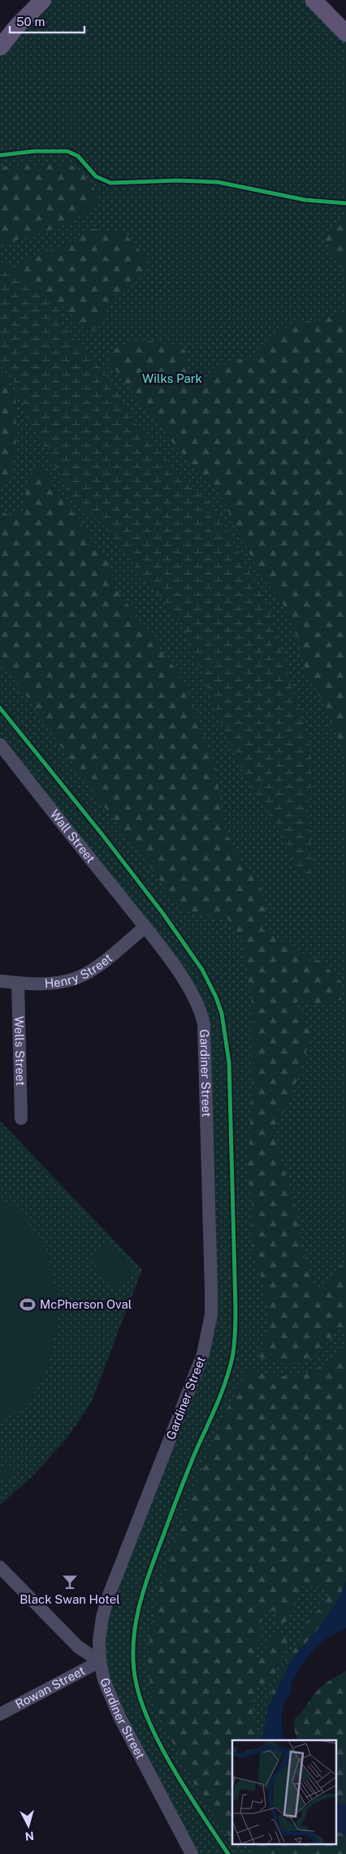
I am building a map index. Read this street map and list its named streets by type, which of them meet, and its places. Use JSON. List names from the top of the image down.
{
  "streets": {
    "street": [
      "Wall Street",
      "Henry Street",
      "Wells Street",
      "Gardiner Street",
      "Rowan Street"
    ]
  },
  "crossings": [
    ["Wall Street", "Henry Street"],
    ["Wall Street", "Gardiner Street"],
    ["Henry Street", "Wells Street"],
    ["Henry Street", "Gardiner Street"],
    ["Gardiner Street", "Rowan Street"]
  ],
  "parks": ["Wilks Park"],
  "places": {
    "sports": ["McPherson Oval"],
    "bar": ["Black Swan Hotel"]
  },
  "scale_bar": "50 m",
  "north": "bottom"
}
